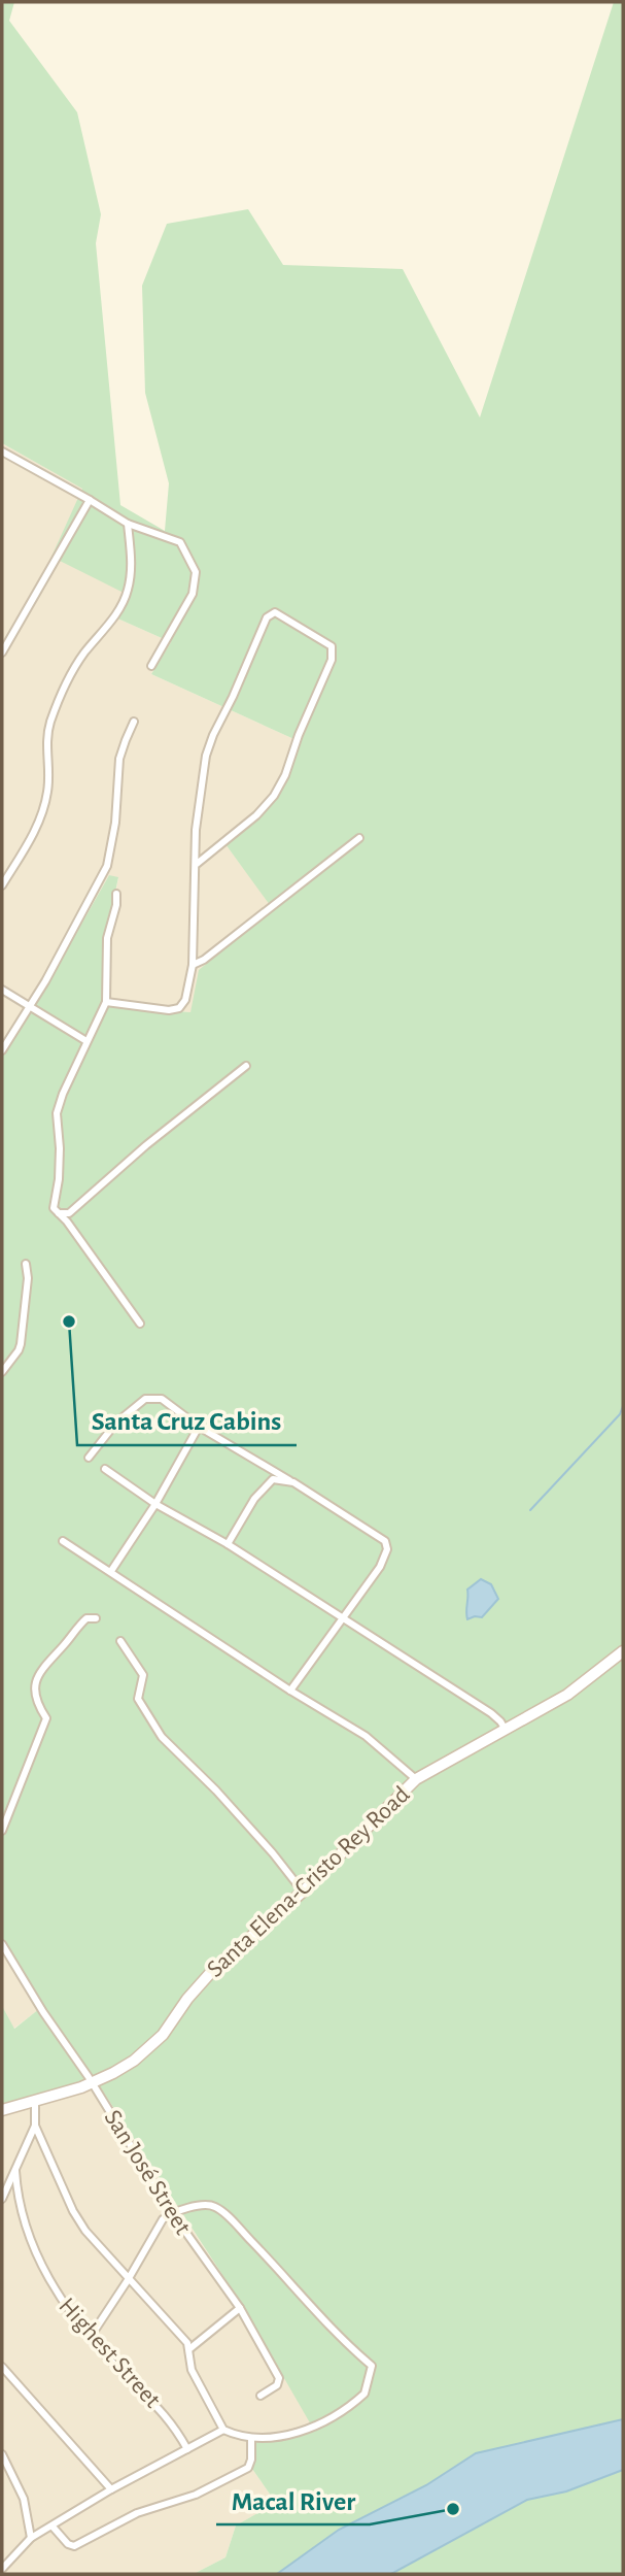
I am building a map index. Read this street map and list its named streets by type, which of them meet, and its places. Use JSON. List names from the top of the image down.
{
  "streets": {
    "main road": ["Santa Elena-Cristo Rey Road"],
    "street": ["San José Street", "Highest Street"]
  },
  "crossings": [
    ["Santa Elena-Cristo Rey Road", "San José Street"]
  ],
  "places": ["Santa Cruz Cabins", "Macal River"]
}
